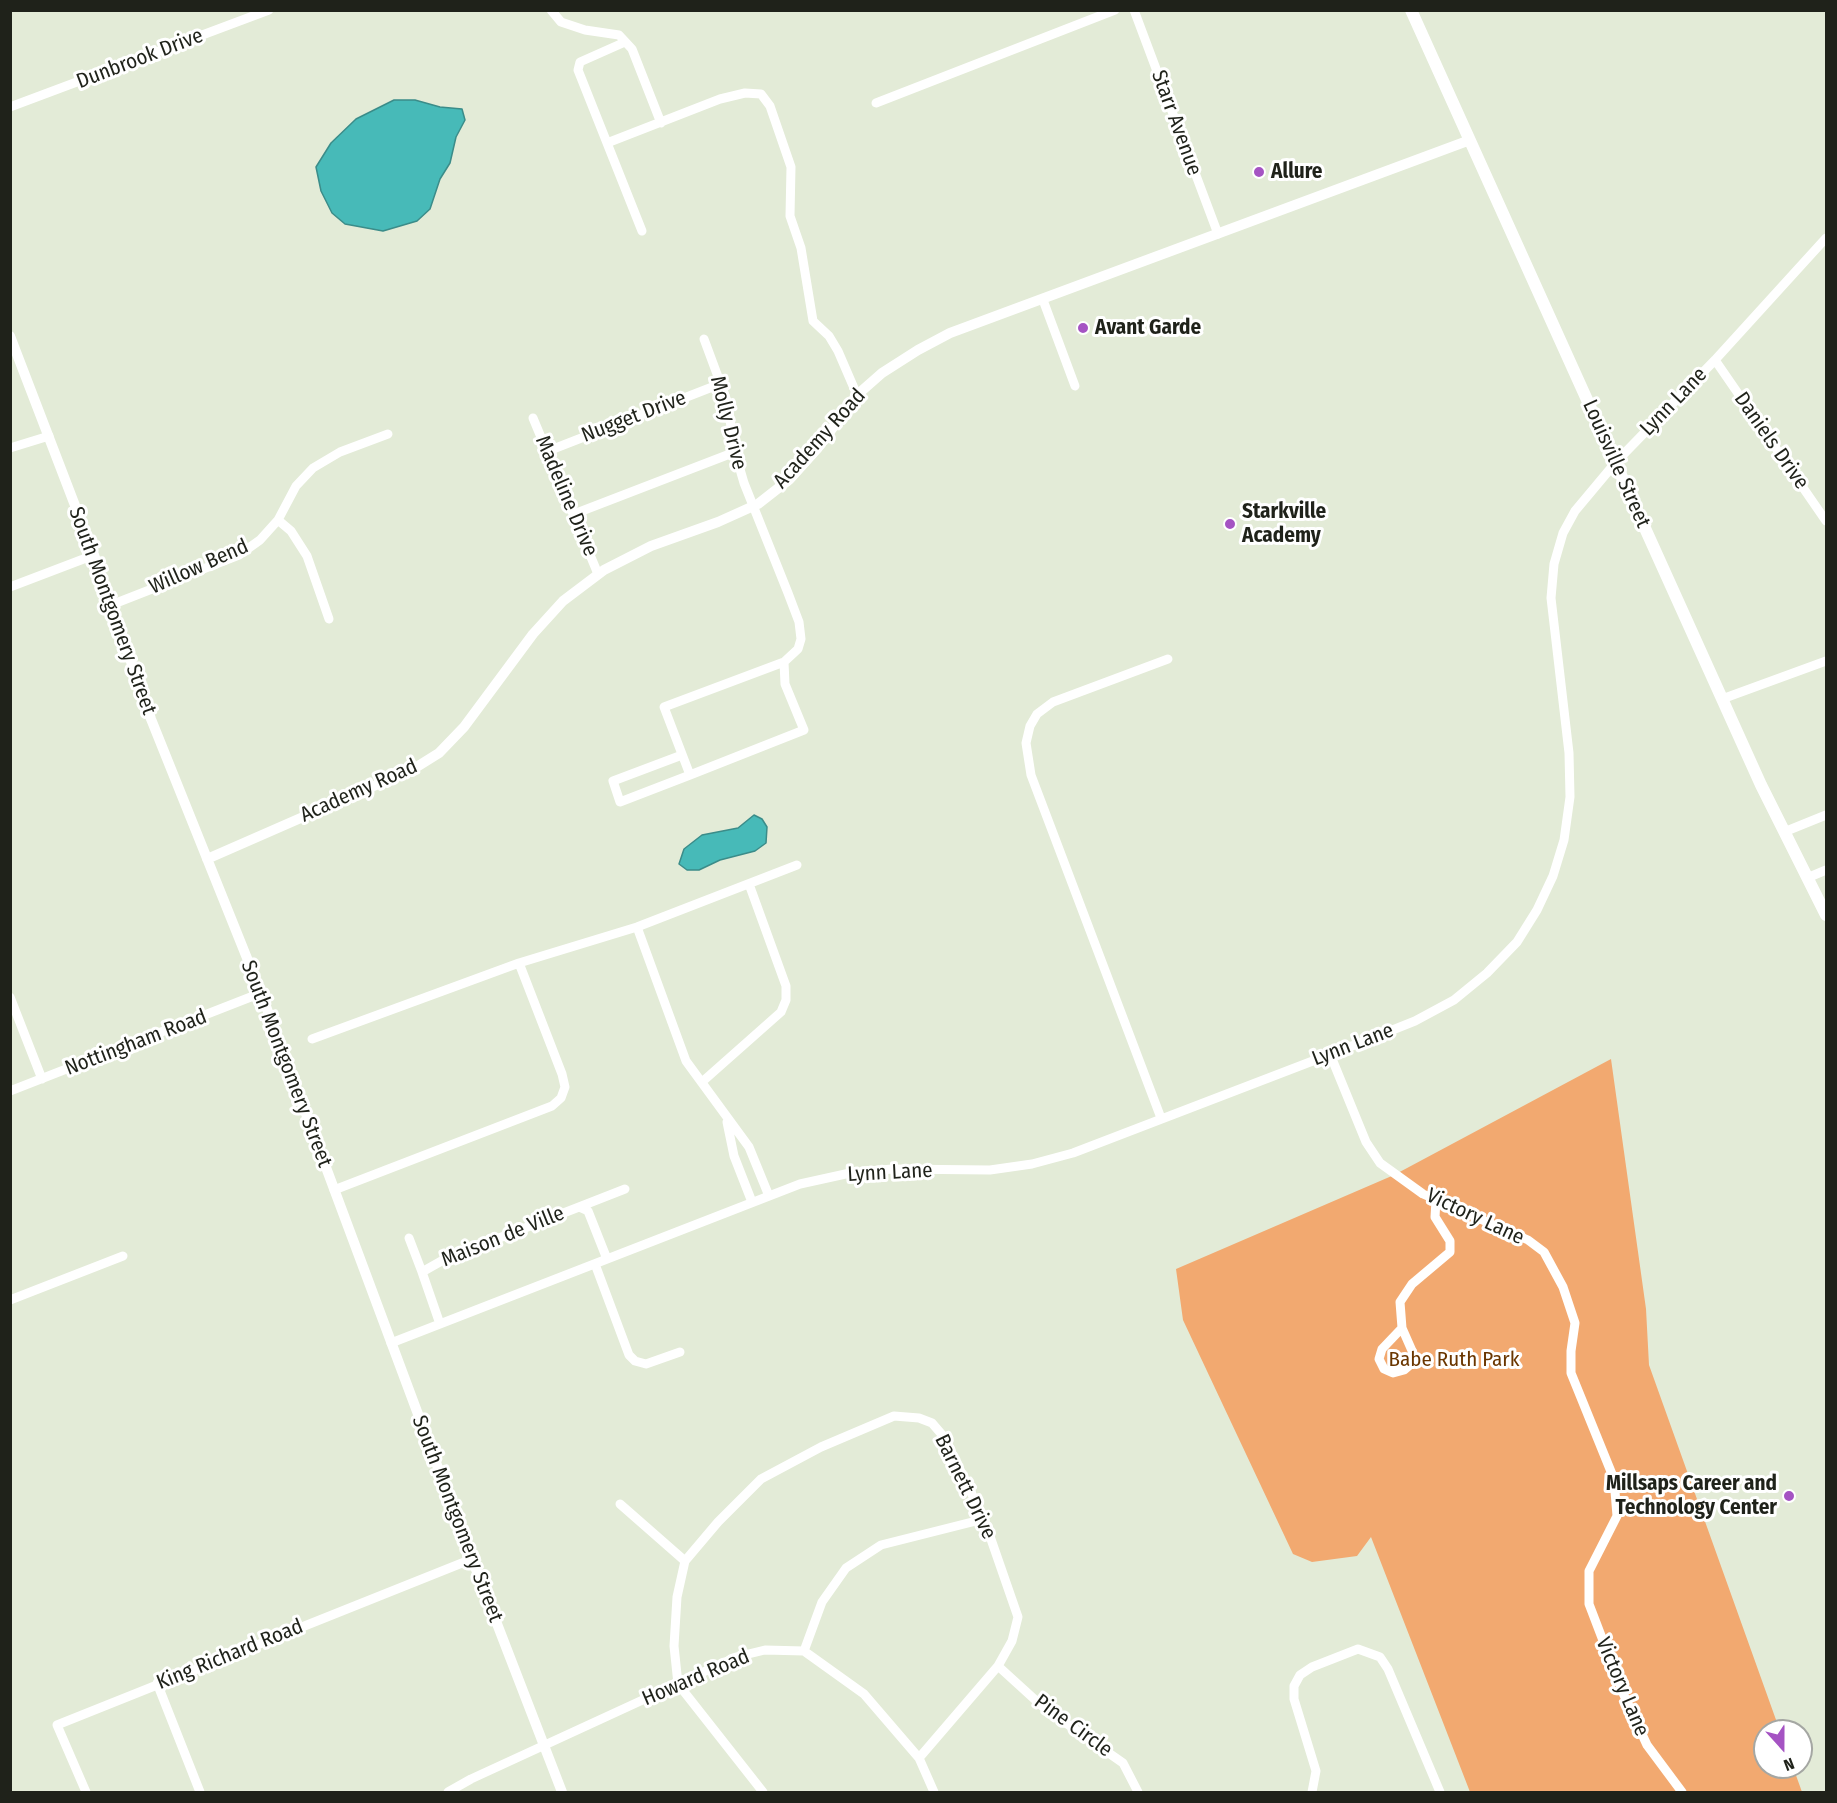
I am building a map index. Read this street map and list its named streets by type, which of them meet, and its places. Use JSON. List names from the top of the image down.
{
  "streets": {
    "main road": ["Louisville Street"],
    "street": [
      "Dunbrook Drive",
      "Starr Avenue",
      "Lynn Lane",
      "Nugget Drive",
      "Molly Drive",
      "Academy Road",
      "Daniels Drive",
      "Madeline Drive",
      "Willow Bend",
      "South Montgomery Street",
      "Nottingham Road",
      "Victory Lane",
      "Maison de Ville",
      "Barnett Drive",
      "King Richard Road",
      "Howard Road",
      "Pine Circle"
    ]
  },
  "crossings": [
    ["Starr Avenue", "Academy Road"],
    ["Lynn Lane", "Daniels Drive"],
    ["Lynn Lane", "Louisville Street"],
    ["Lynn Lane", "South Montgomery Street"],
    ["Lynn Lane", "Victory Lane"],
    ["Lynn Lane", "Maison de Ville"],
    ["Nugget Drive", "Molly Drive"],
    ["Nugget Drive", "Madeline Drive"],
    ["Molly Drive", "Academy Road"],
    ["Academy Road", "Louisville Street"],
    ["Academy Road", "Madeline Drive"],
    ["Academy Road", "South Montgomery Street"],
    ["Willow Bend", "South Montgomery Street"],
    ["South Montgomery Street", "Nottingham Road"],
    ["South Montgomery Street", "King Richard Road"],
    ["South Montgomery Street", "Howard Road"],
    ["Barnett Drive", "Howard Road"],
    ["Barnett Drive", "Pine Circle"]
  ],
  "parks": ["Babe Ruth Park"],
  "places": [
    "Allure",
    "Avant Garde",
    "Starkville Academy",
    "Millsaps Career and Technology Center"
  ],
  "north": "bottom"
}
